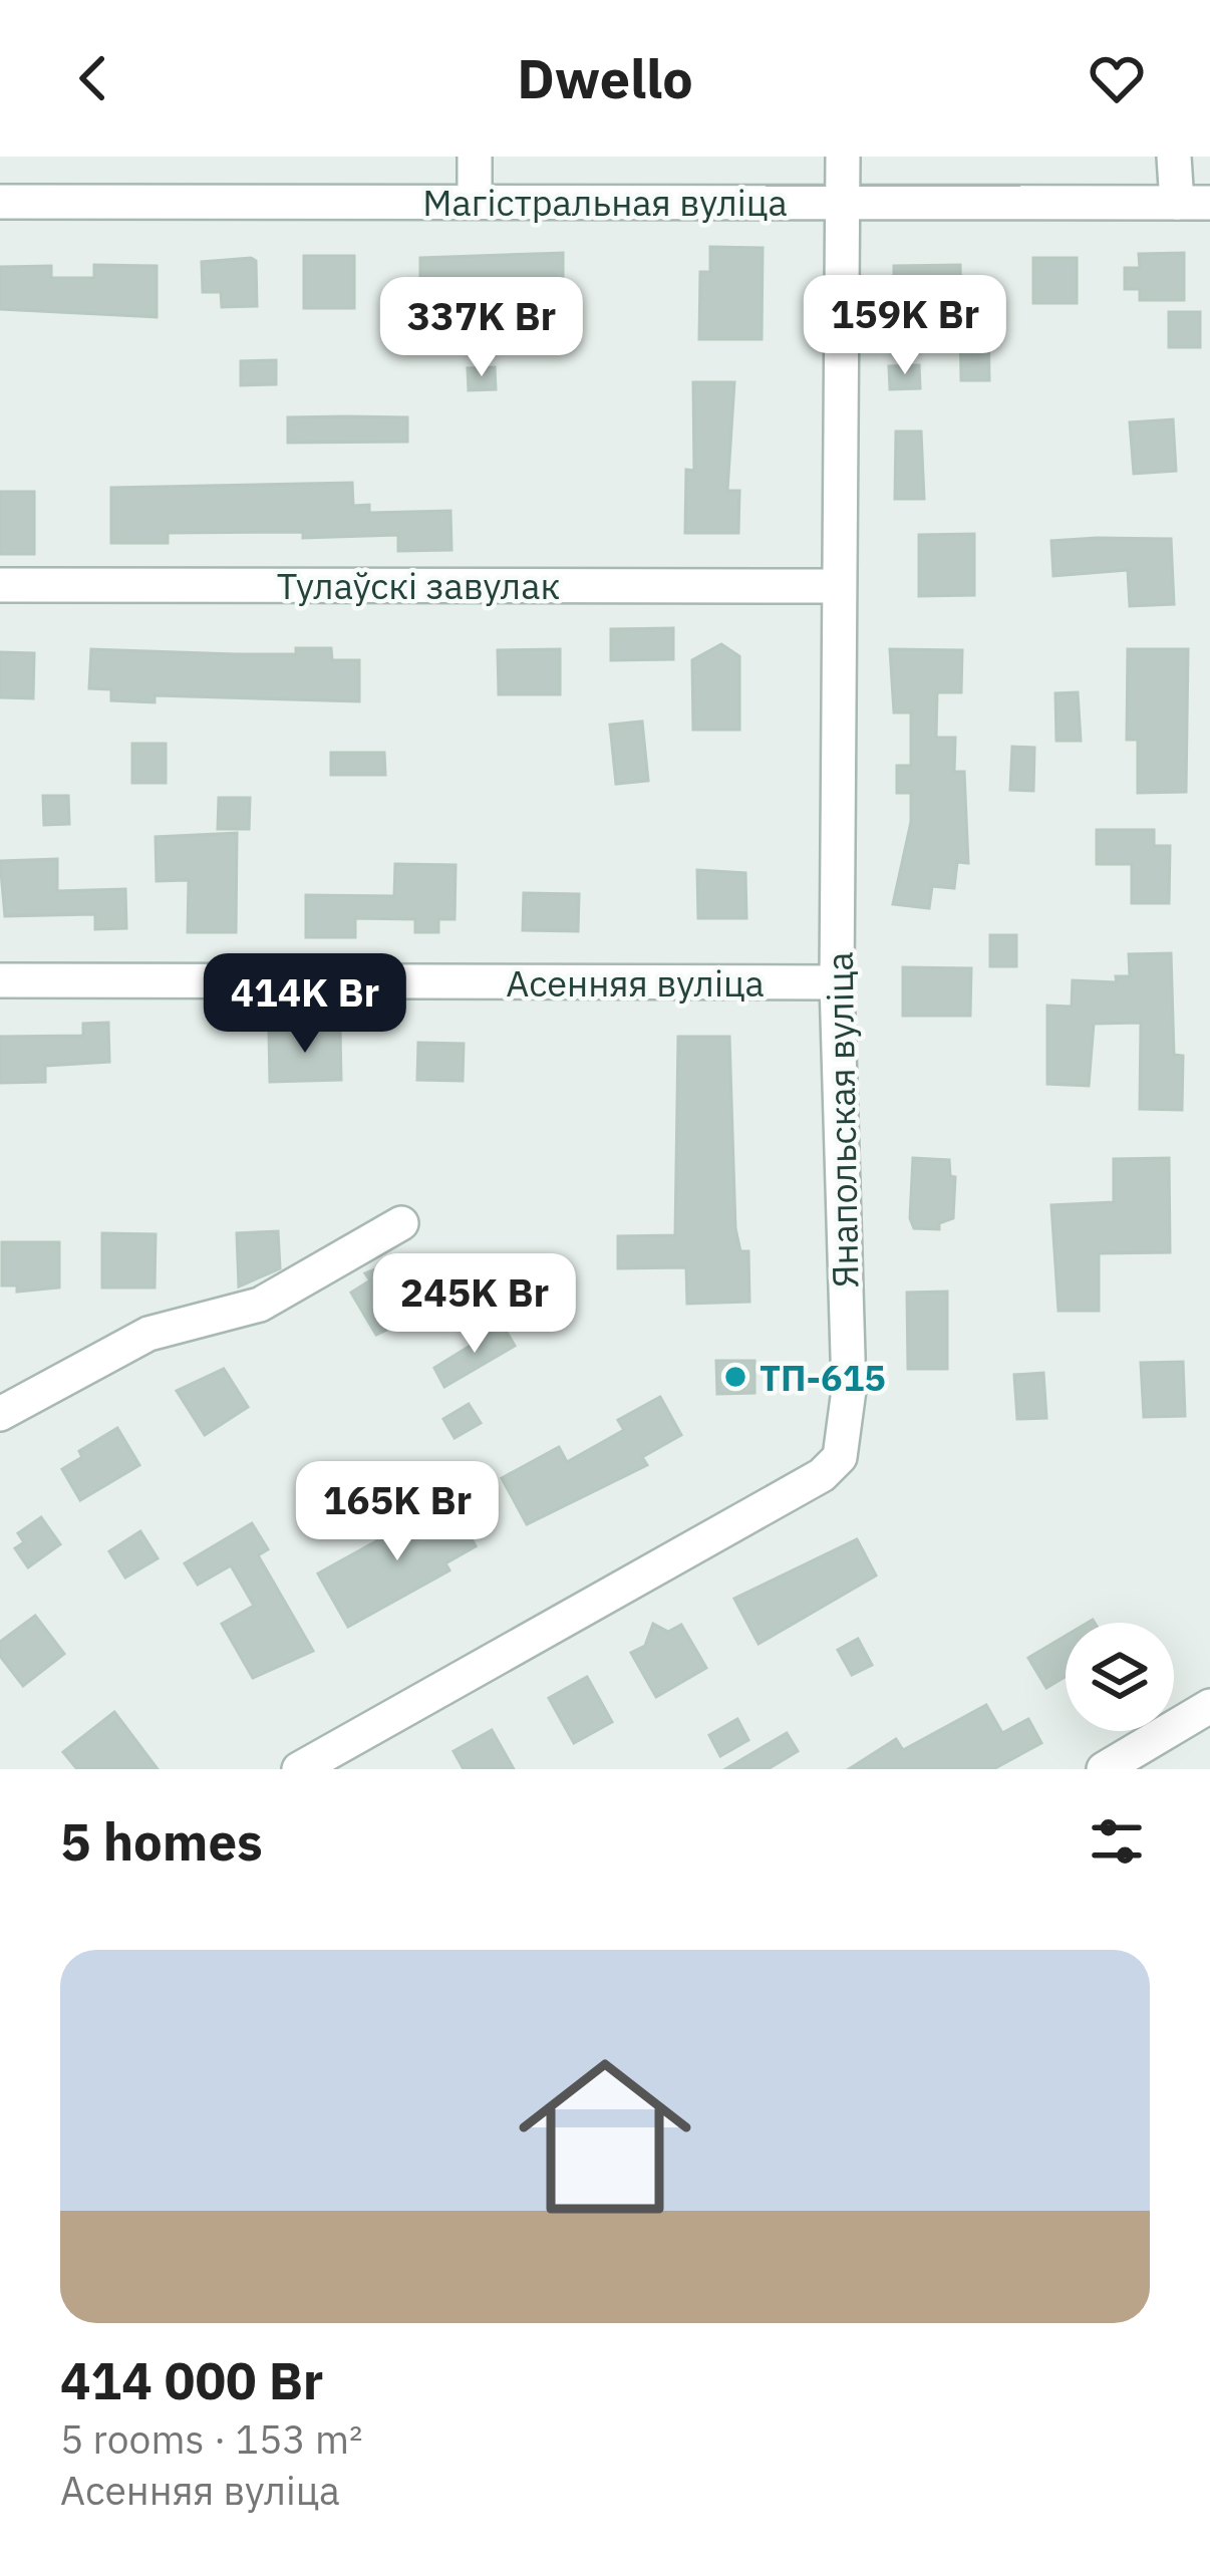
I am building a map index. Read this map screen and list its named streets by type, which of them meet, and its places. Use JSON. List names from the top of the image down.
{
  "streets": {
    "street": [
      "Магістральная вуліца",
      "Тулаўскі завулак",
      "Асенняя вуліца",
      "Янапольская вуліца"
    ]
  },
  "crossings": [
    ["Магістральная вуліца", "Янапольская вуліца"],
    ["Тулаўскі завулак", "Янапольская вуліца"],
    ["Асенняя вуліца", "Янапольская вуліца"]
  ],
  "places": ["ТП-615"],
  "page": {
    "header": "Dwello",
    "price": [
      "159K Br",
      "337K Br",
      "414K Br",
      "245K Br",
      "165K Br"
    ],
    "heading": "5 homes",
    "list": [
      {
        "name": "414 000 Br",
        "note": "5 rooms · 153 m² · Асенняя вуліца"
      }
    ]
  }
}
